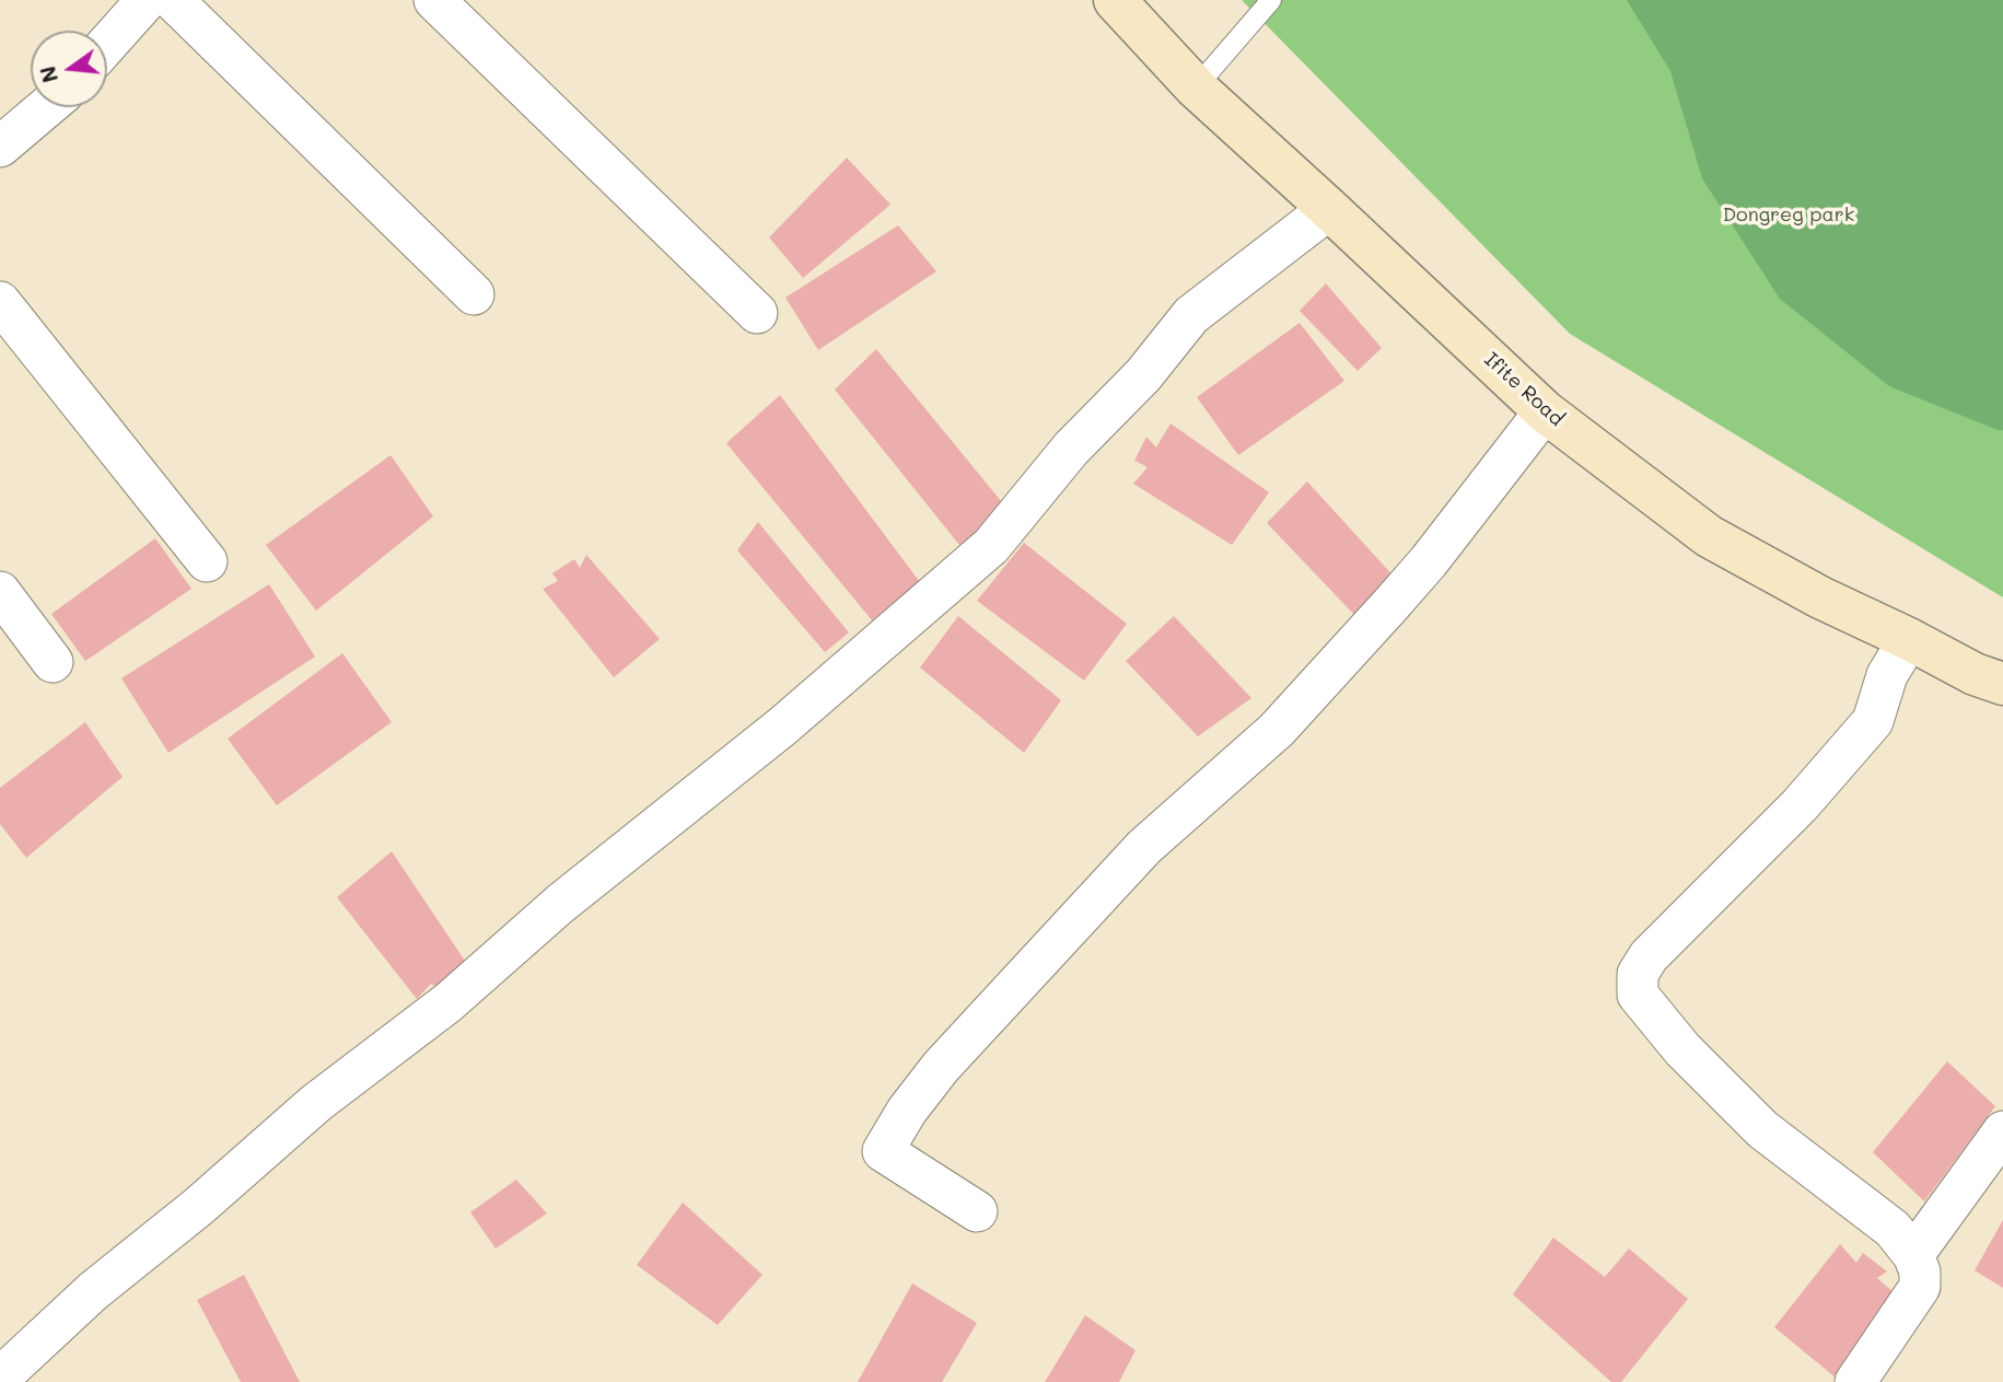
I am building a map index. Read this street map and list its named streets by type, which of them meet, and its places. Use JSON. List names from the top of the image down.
{
  "streets": {
    "street": ["Ifite Road"]
  },
  "parks": ["Dongreg park"],
  "north": "left"
}
